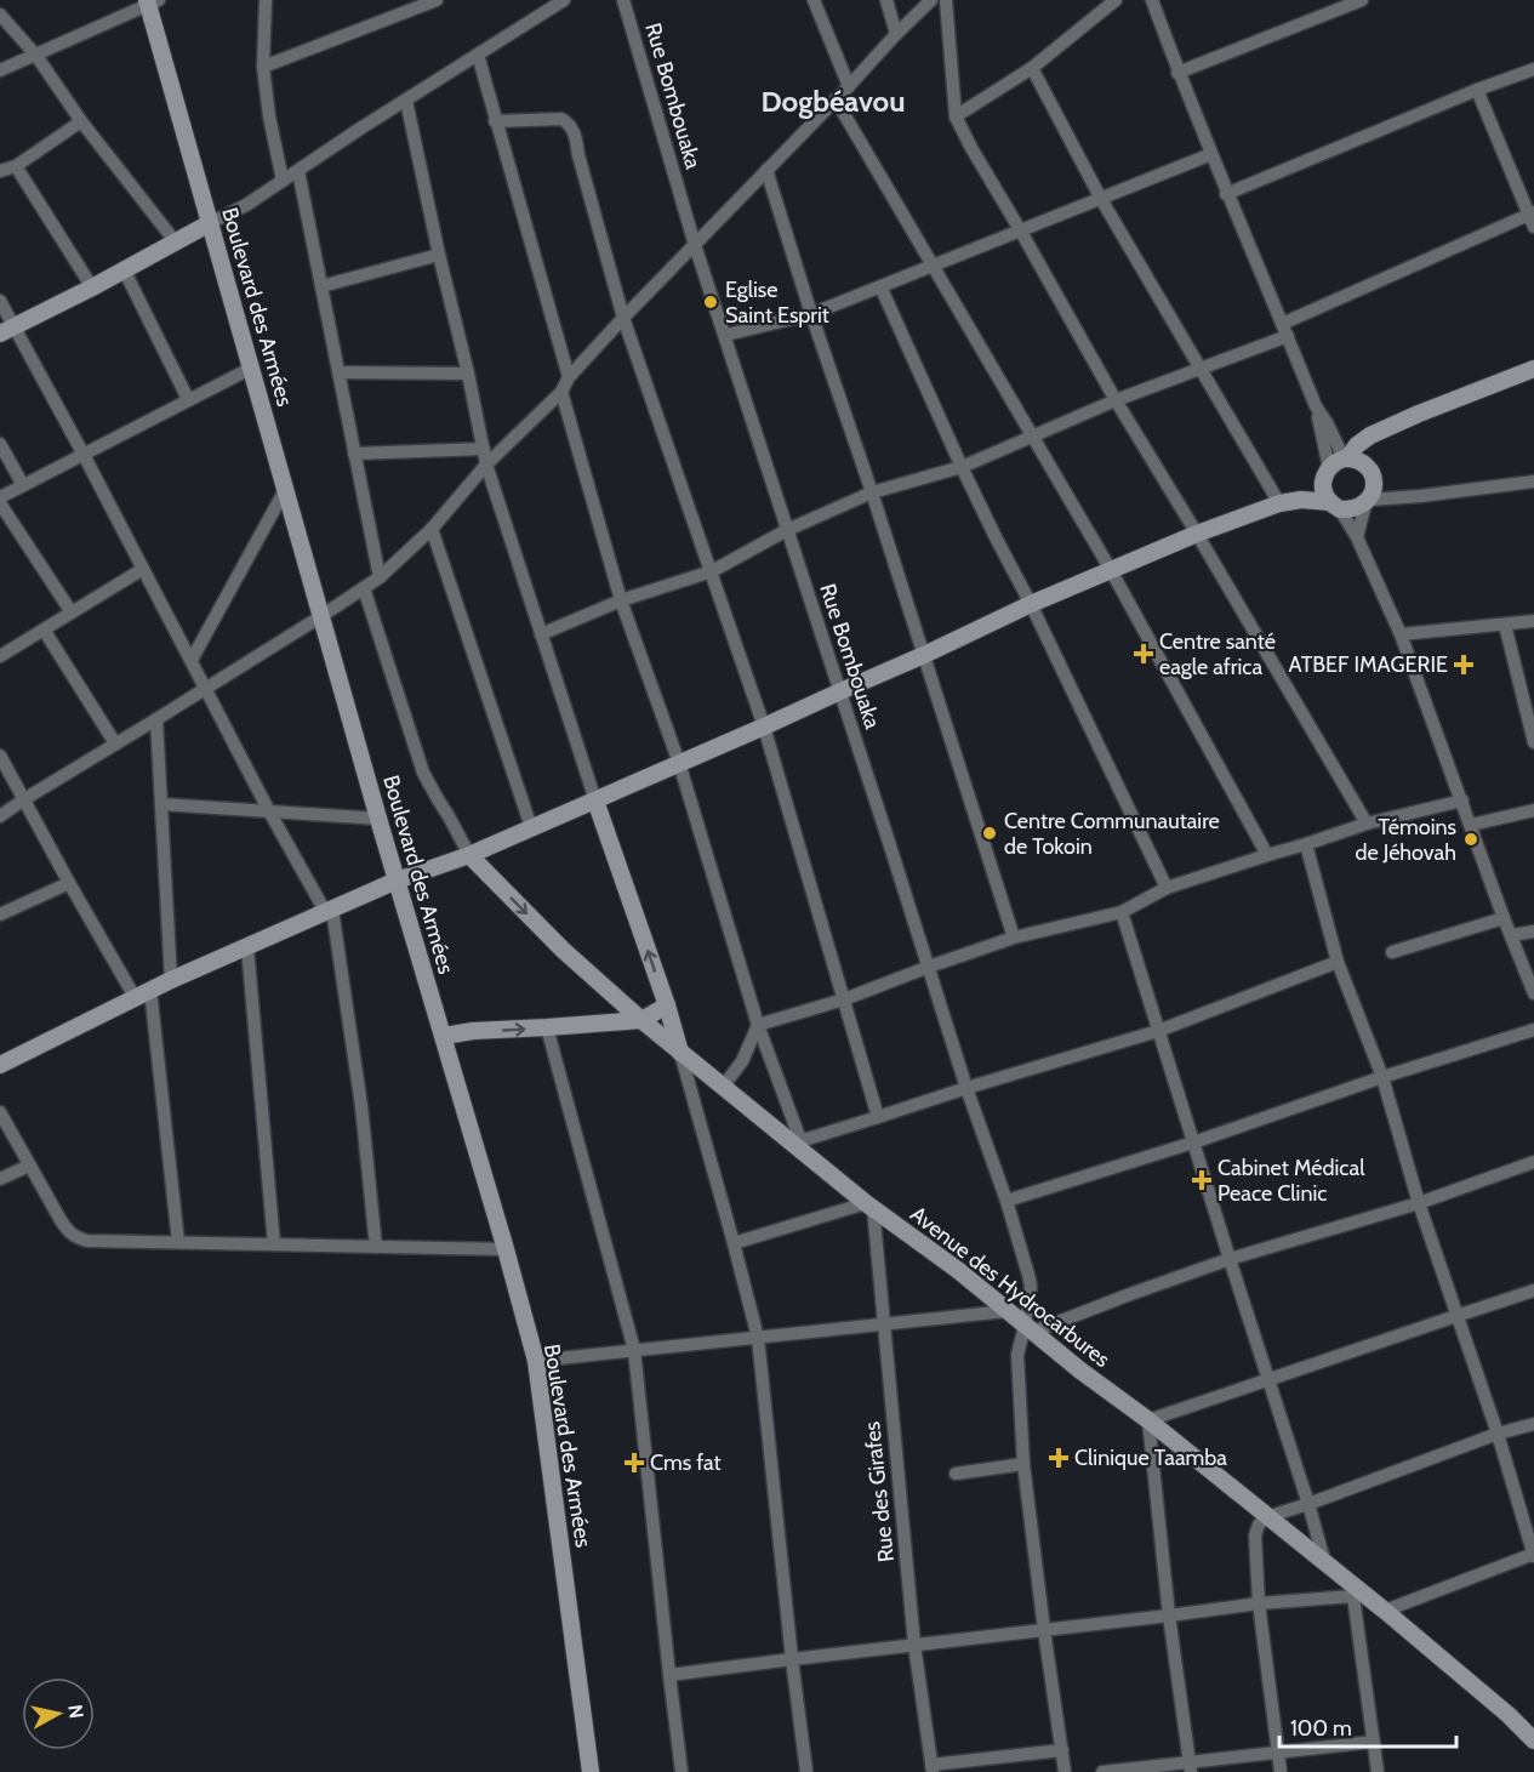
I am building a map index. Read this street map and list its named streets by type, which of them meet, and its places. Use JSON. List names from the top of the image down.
{
  "streets": {
    "main road": ["Boulevard des Armées", "Avenue des Hydrocarbures"],
    "street": ["Rue Bombouaka", "Rue des Girafes"]
  },
  "crossings": [
    ["Rue Bombouaka", "Avenue des Hydrocarbures"],
    ["Avenue des Hydrocarbures", "Rue des Girafes"]
  ],
  "districts": ["Dogbéavou"],
  "places": {
    "other": ["Eglise Saint Esprit", "Centre Communautaire de Tokoin", "Témoins de Jéhovah"],
    "health": [
      "Centre santé eagle africa",
      "ATBEF IMAGERIE",
      "Cabinet Médical Peace Clinic",
      "Clinique Taamba",
      "Cms fat"
    ]
  },
  "scale_bar": "100 m",
  "north": "right"
}
